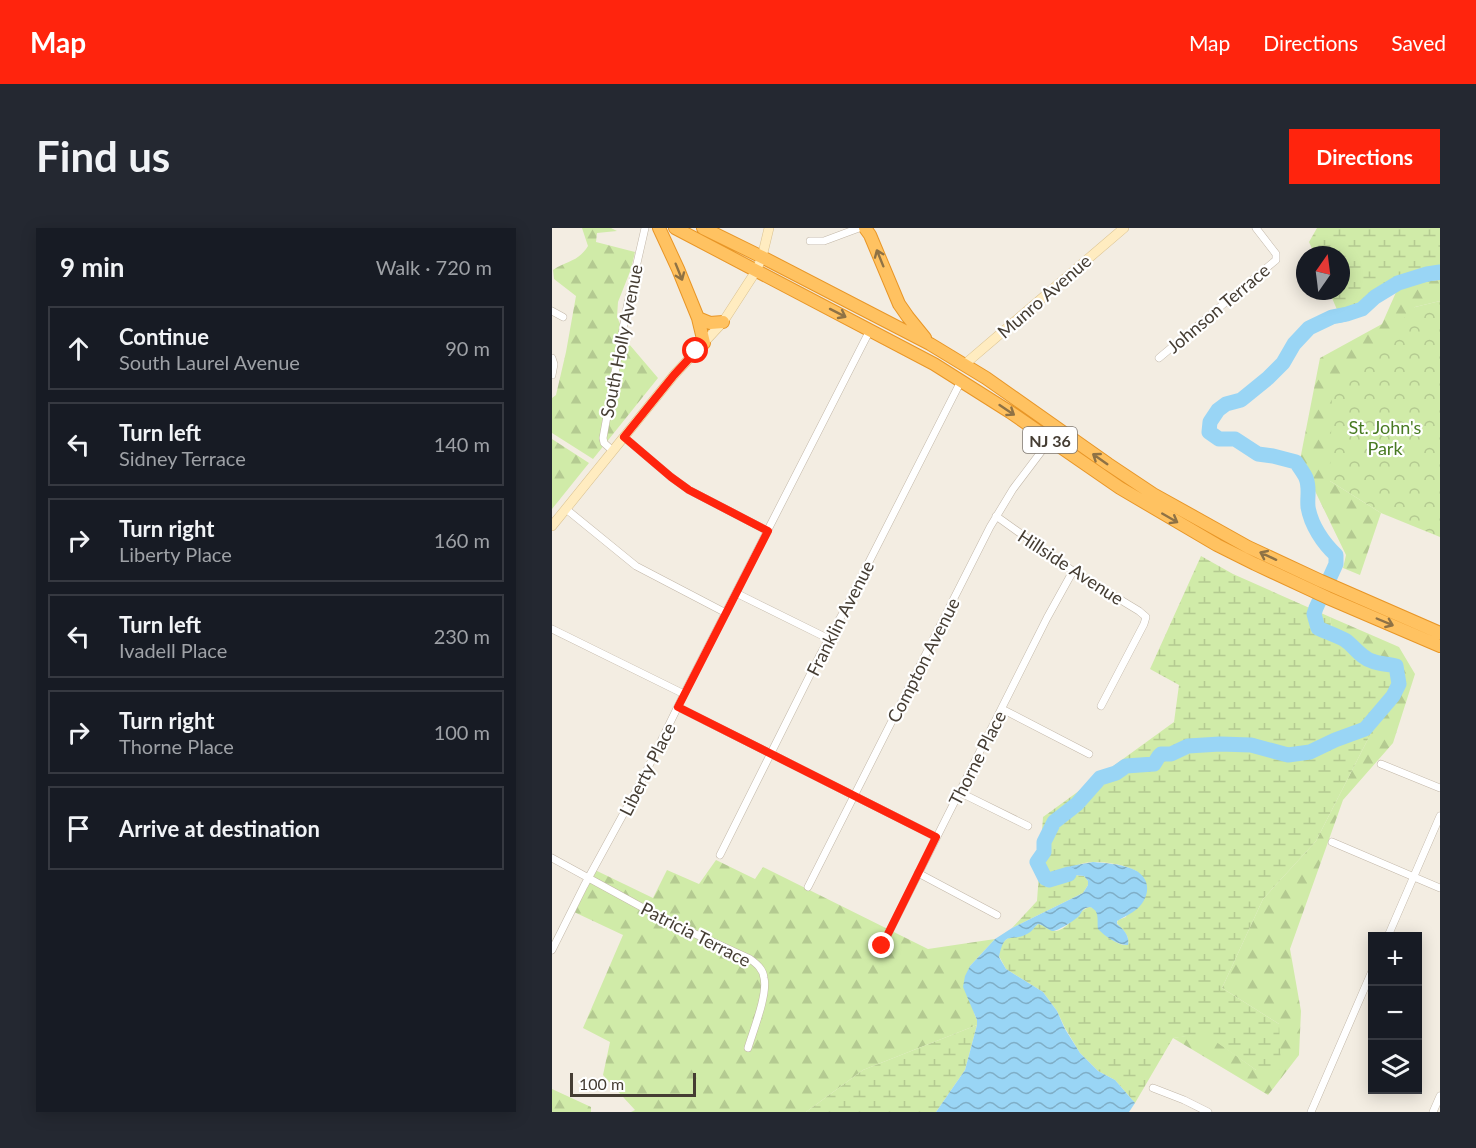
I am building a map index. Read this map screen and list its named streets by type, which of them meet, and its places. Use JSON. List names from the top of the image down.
{
  "streets": {
    "highway": ["NJ 36"],
    "street": [
      "Munro Avenue",
      "Johnson Terrace",
      "South Holly Avenue",
      "Hillside Avenue",
      "Franklin Avenue",
      "Compton Avenue",
      "Thorne Place",
      "Liberty Place",
      "Patricia Terrace"
    ]
  },
  "crossings": [
    ["Munro Avenue", "NJ 36"],
    ["NJ 36", "Franklin Avenue"],
    ["NJ 36", "Compton Avenue"],
    ["NJ 36", "Liberty Place"],
    ["Hillside Avenue", "Compton Avenue"],
    ["Hillside Avenue", "Thorne Place"],
    ["Liberty Place", "Patricia Terrace"]
  ],
  "parks": ["St. John's Park"],
  "scale_bar": "100 m",
  "north": "top",
  "page": {
    "header": "Map",
    "nav": ["Map", "Directions", "Saved"],
    "buttons": "Directions",
    "title": "Find us",
    "heading": ["9 min", "Walk · 720 m"],
    "list": [
      ["Continue", "South Laurel Avenue", "90 m"],
      ["Turn left", "Sidney Terrace", "140 m"],
      ["Turn right", "Liberty Place", "160 m"],
      ["Turn left", "Ivadell Place", "230 m"],
      ["Turn right", "Thorne Place", "100 m"],
      "Arrive at destination"
    ],
    "map_buttons": ["+", "−"],
    "scale": "100 m"
  }
}
